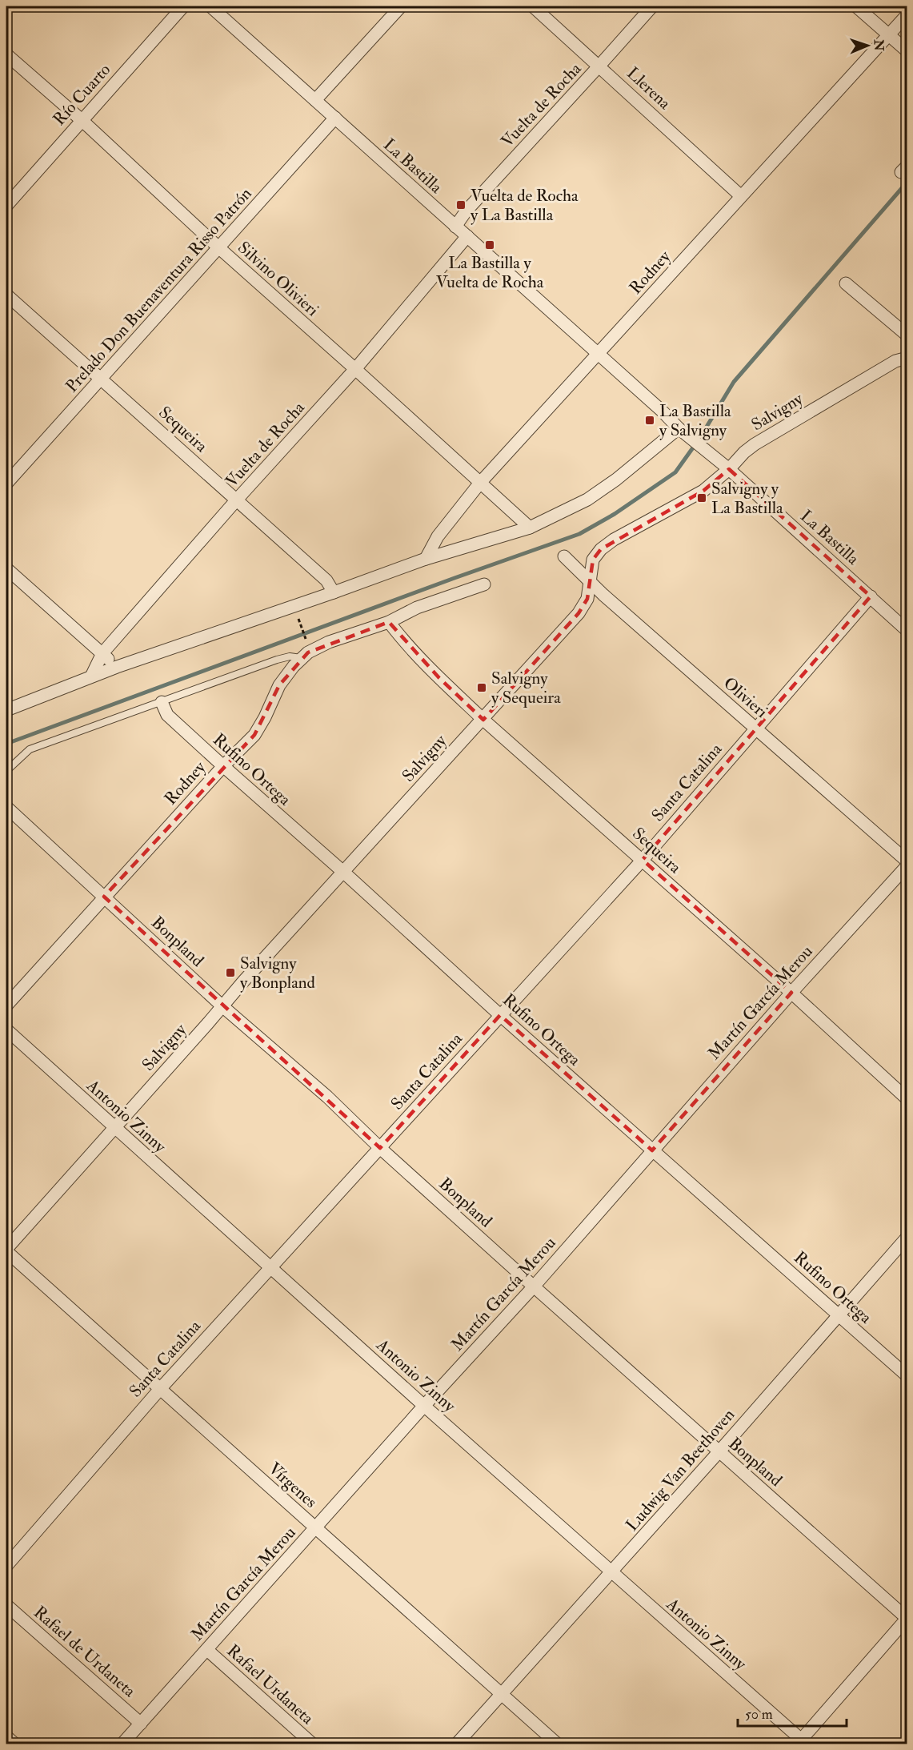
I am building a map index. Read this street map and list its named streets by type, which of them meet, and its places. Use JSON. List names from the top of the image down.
{
  "streets": {
    "street": [
      "Llerena",
      "Río Cuarto",
      "Vuelta de Rocha",
      "La Bastilla",
      "Rodney",
      "Silvino Olivieri",
      "Prelado Don Buenaventura Risso Patrón",
      "Salvigny",
      "Sequeira",
      "Olivieri",
      "Rufino Ortega",
      "Santa Catalina",
      "Bonpland",
      "Martín García Merou",
      "Antonio Zinny",
      "Ludwig Van Beethoven",
      "Vírgenes",
      "Rafael de Urdaneta",
      "Rafael Urdaneta"
    ]
  },
  "crossings": [
    ["Llerena", "Vuelta de Rocha"],
    ["Llerena", "Rodney"],
    ["Río Cuarto", "Silvino Olivieri"],
    ["Vuelta de Rocha", "La Bastilla"],
    ["Vuelta de Rocha", "Silvino Olivieri"],
    ["Vuelta de Rocha", "Sequeira"],
    ["La Bastilla", "Rodney"],
    ["La Bastilla", "Prelado Don Buenaventura Risso Patrón"],
    ["La Bastilla", "Salvigny"],
    ["La Bastilla", "Santa Catalina"],
    ["Rodney", "Silvino Olivieri"],
    ["Rodney", "Sequeira"],
    ["Rodney", "Rufino Ortega"],
    ["Rodney", "Bonpland"],
    ["Silvino Olivieri", "Prelado Don Buenaventura Risso Patrón"],
    ["Prelado Don Buenaventura Risso Patrón", "Sequeira"],
    ["Salvigny", "Sequeira"],
    ["Salvigny", "Olivieri"],
    ["Salvigny", "Rufino Ortega"],
    ["Salvigny", "Bonpland"],
    ["Salvigny", "Antonio Zinny"],
    ["Salvigny", "Vírgenes"],
    ["Sequeira", "Santa Catalina"],
    ["Sequeira", "Martín García Merou"],
    ["Olivieri", "Santa Catalina"],
    ["Rufino Ortega", "Santa Catalina"],
    ["Rufino Ortega", "Martín García Merou"],
    ["Rufino Ortega", "Ludwig Van Beethoven"],
    ["Santa Catalina", "Bonpland"],
    ["Santa Catalina", "Antonio Zinny"],
    ["Santa Catalina", "Vírgenes"],
    ["Bonpland", "Martín García Merou"],
    ["Bonpland", "Ludwig Van Beethoven"],
    ["Martín García Merou", "Antonio Zinny"],
    ["Martín García Merou", "Vírgenes"],
    ["Martín García Merou", "Rafael de Urdaneta"],
    ["Martín García Merou", "Rafael Urdaneta"],
    ["Antonio Zinny", "Ludwig Van Beethoven"],
    ["Ludwig Van Beethoven", "Vírgenes"]
  ],
  "places": {
    "transit": [
      "Vuelta de Rocha y La Bastilla",
      "La Bastilla y Vuelta de Rocha",
      "La Bastilla y Salvigny",
      "Salvigny y La Bastilla",
      "Salvigny y Sequeira",
      "Salvigny y Bonpland"
    ]
  },
  "scale_bar": "50 m",
  "north": "right"
}
